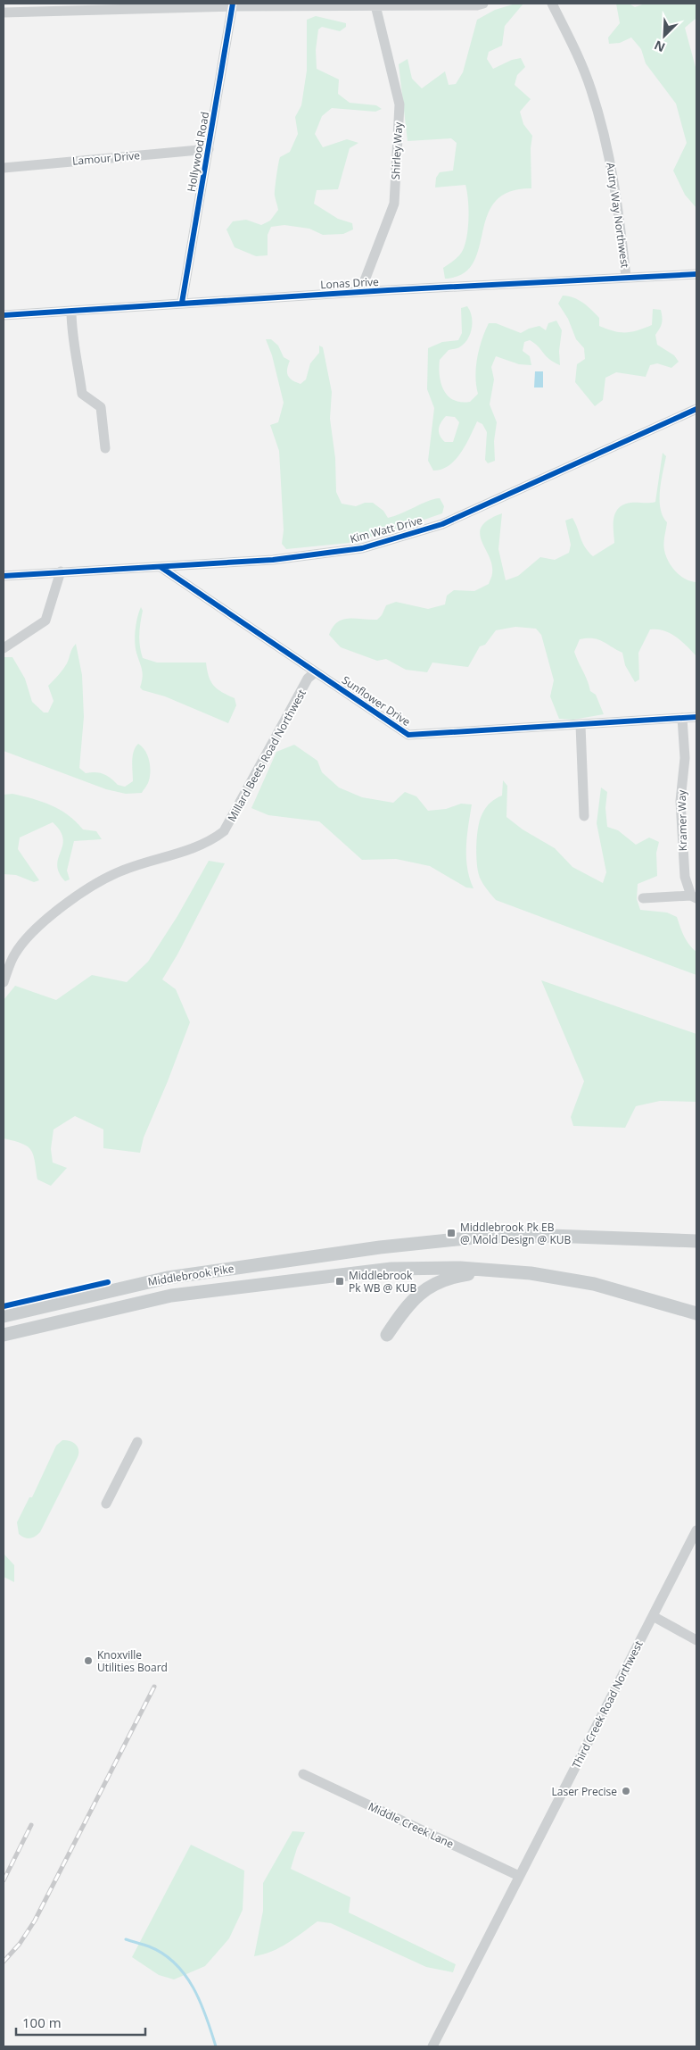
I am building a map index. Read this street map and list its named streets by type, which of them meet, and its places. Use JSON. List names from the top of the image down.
{
  "streets": {
    "main road": ["Middlebrook Pike"],
    "street": [
      "Shirley Way",
      "Hollywood Road",
      "Lamour Drive",
      "Autry Way Northwest",
      "Lonas Drive",
      "Kim Watt Drive",
      "Sunflower Drive",
      "Millard Beets Road Northwest",
      "Kramer Way",
      "Third Creek Road Northwest",
      "Middle Creek Lane"
    ]
  },
  "crossings": [
    ["Shirley Way", "Lonas Drive"],
    ["Hollywood Road", "Lamour Drive"],
    ["Hollywood Road", "Lonas Drive"],
    ["Autry Way Northwest", "Lonas Drive"],
    ["Kim Watt Drive", "Sunflower Drive"],
    ["Sunflower Drive", "Millard Beets Road Northwest"],
    ["Sunflower Drive", "Kramer Way"],
    ["Third Creek Road Northwest", "Middle Creek Lane"]
  ],
  "places": {
    "transit": ["Middlebrook Pk EB @ Mold Design @ KUB", "Middlebrook Pk WB @ KUB"],
    "other": ["Knoxville Utilities Board", "Laser Precise"]
  },
  "scale_bar": "100 m",
  "north": "bottom left"
}
